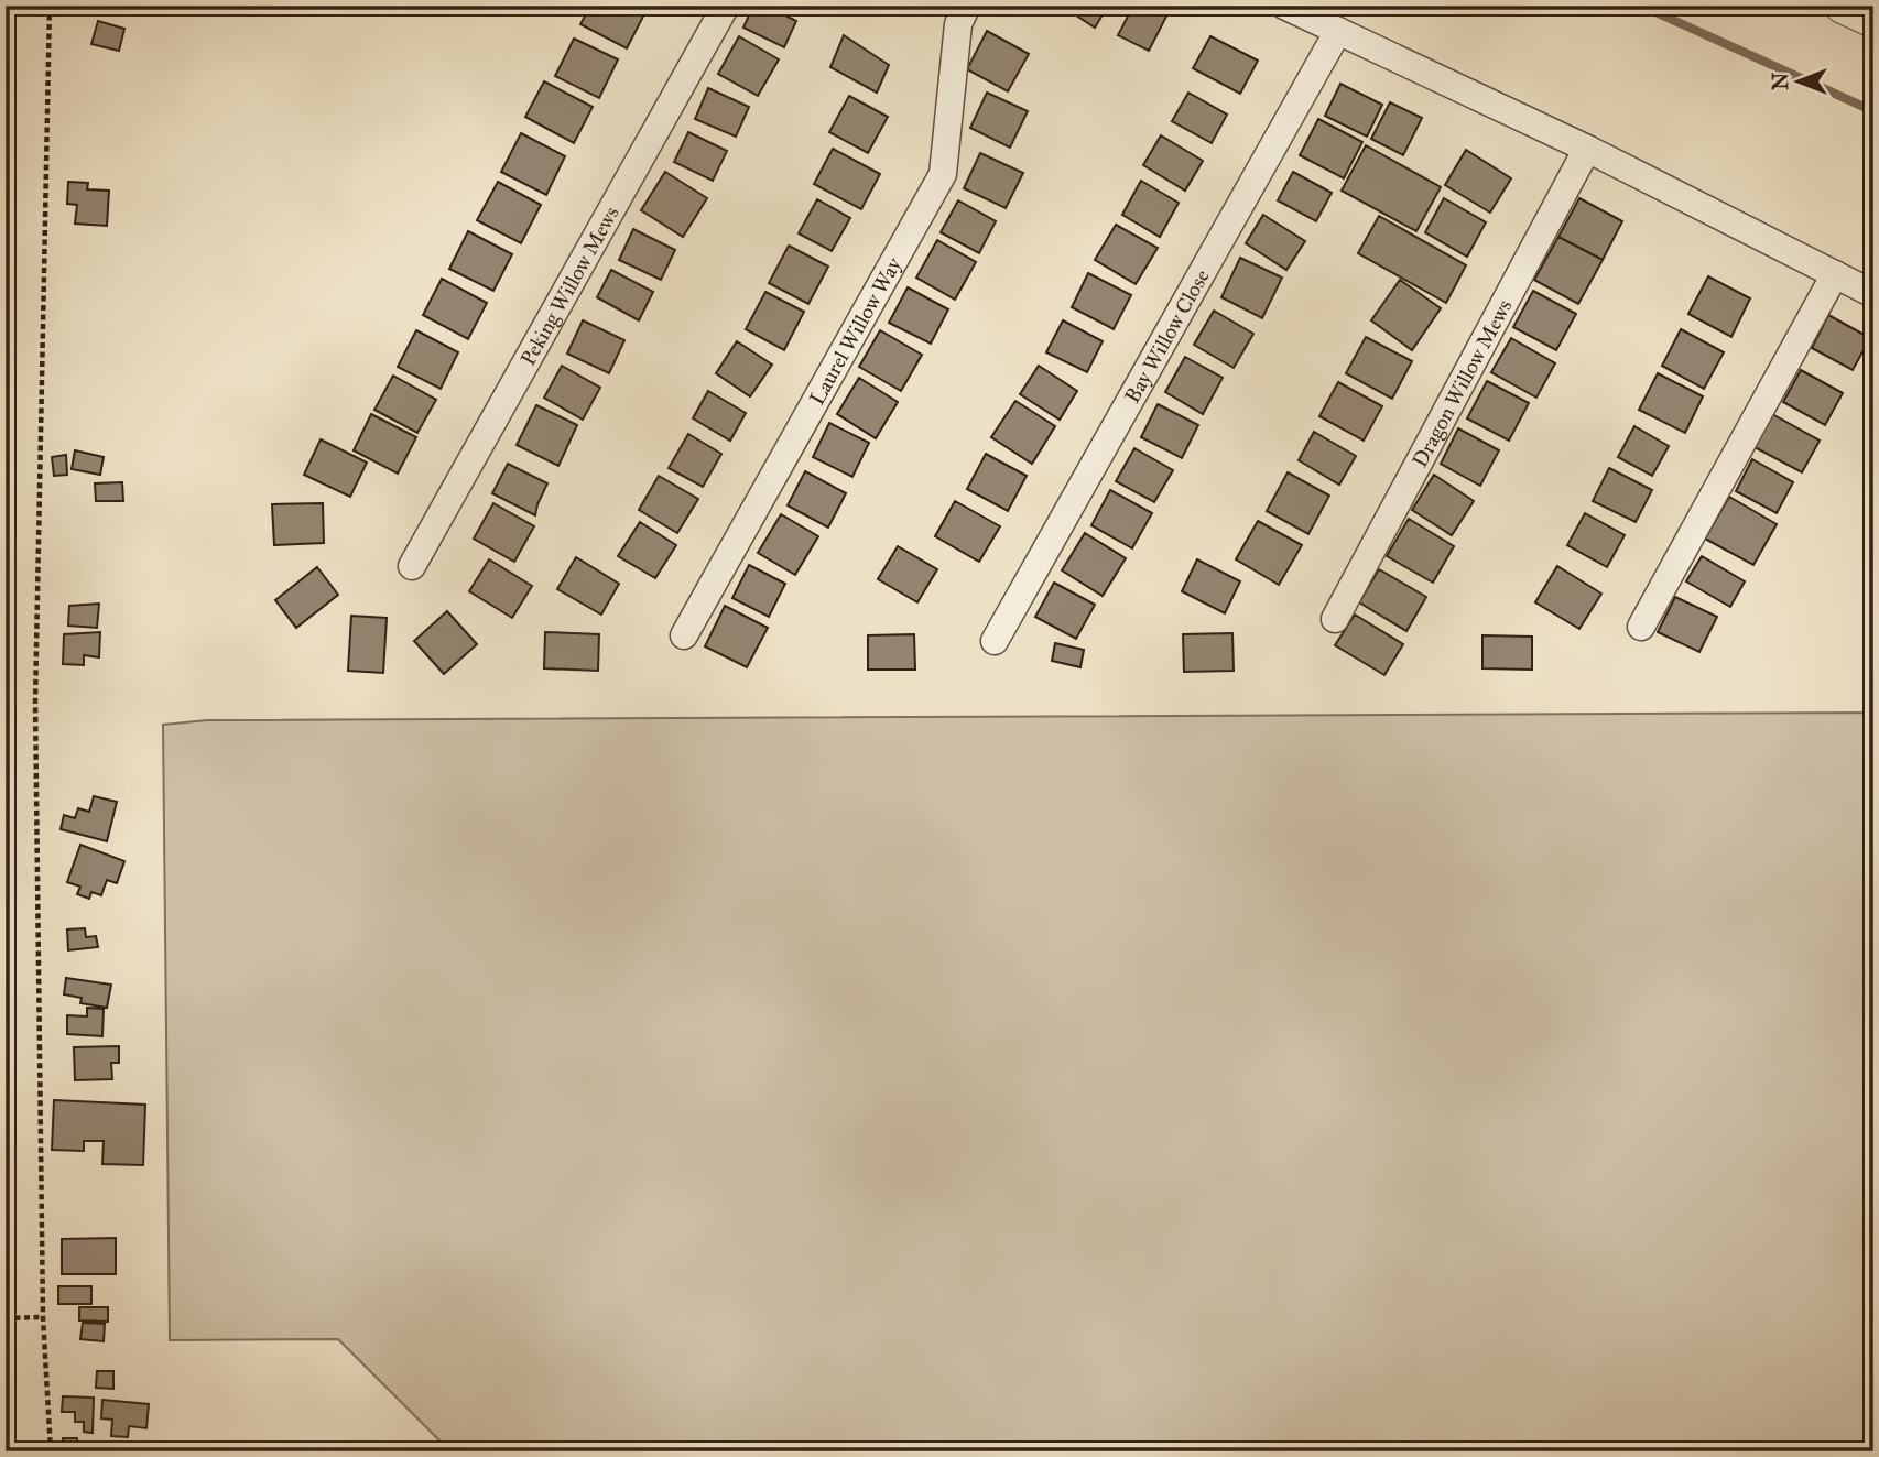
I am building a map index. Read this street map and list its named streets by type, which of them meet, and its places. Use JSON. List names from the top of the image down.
{
  "streets": {
    "street": [
      "Peking Willow Mews",
      "Laurel Willow Way",
      "Bay Willow Close",
      "Dragon Willow Mews"
    ]
  },
  "north": "left"
}
